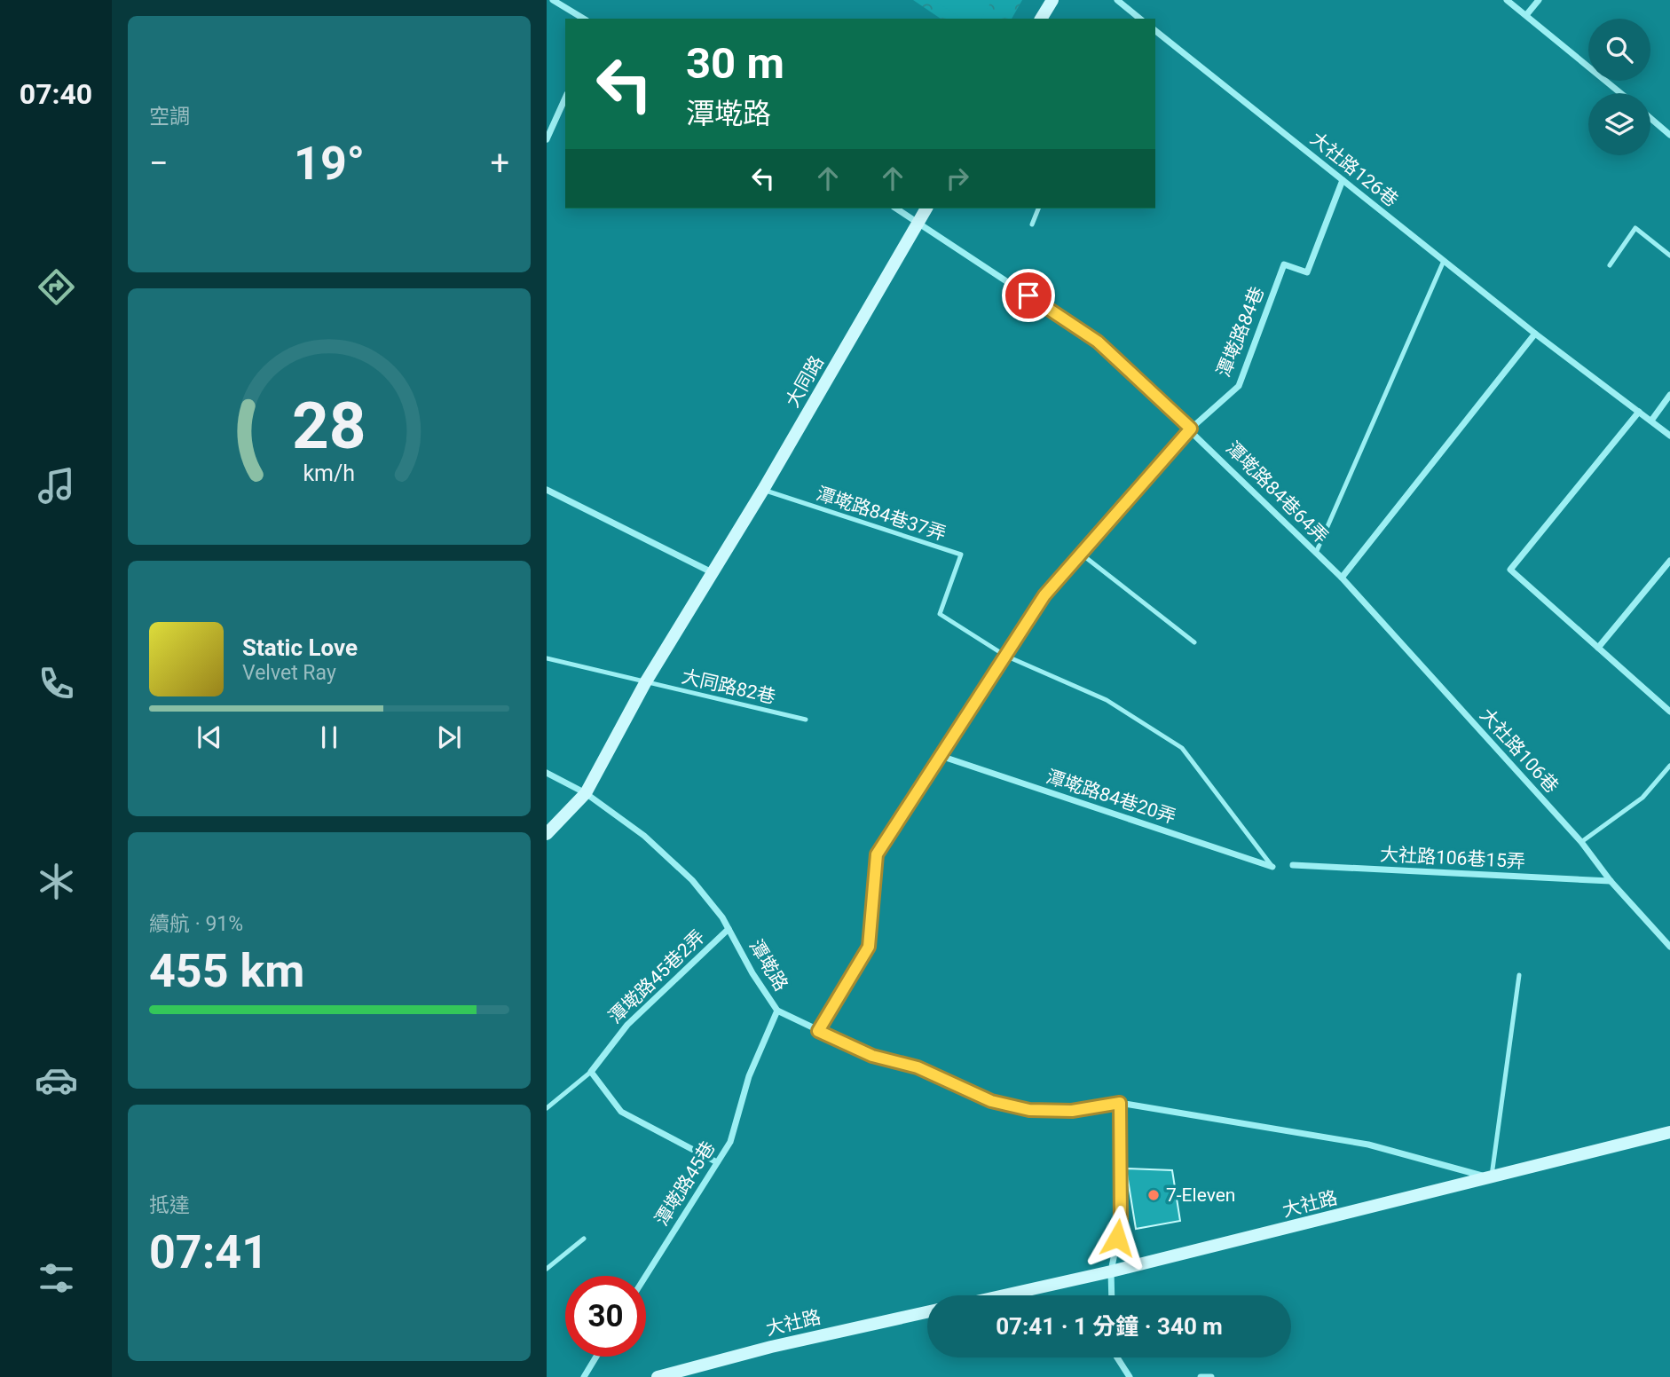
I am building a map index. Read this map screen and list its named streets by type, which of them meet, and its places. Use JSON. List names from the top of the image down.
{
  "streets": {
    "street": [
      "大社路126巷",
      "潭墘路84巷",
      "大同路",
      "潭墘路84巷64弄",
      "大社路106巷",
      "潭墘路84巷20弄",
      "大社路106巷15弄",
      "潭墘路",
      "潭墘路45巷2弄",
      "潭墘路45巷",
      "大社路"
    ],
    "lane": ["潭墘路84巷37弄", "大同路82巷"]
  },
  "crossings": [
    ["大社路126巷", "潭墘路84巷"],
    ["潭墘路84巷", "潭墘路84巷64弄"],
    ["潭墘路84巷", "潭墘路84巷37弄"],
    ["潭墘路84巷", "潭墘路84巷20弄"],
    ["潭墘路84巷", "潭墘路"],
    ["大同路", "潭墘路84巷64弄"],
    ["大同路", "潭墘路84巷37弄"],
    ["大同路", "大同路82巷"],
    ["大同路", "潭墘路"],
    ["潭墘路84巷64弄", "大社路106巷"],
    ["大社路106巷", "大社路106巷15弄"],
    ["潭墘路", "潭墘路45巷2弄"],
    ["潭墘路", "潭墘路45巷"],
    ["潭墘路", "大社路"]
  ],
  "places": ["7-Eleven"],
  "page": {
    "tabs": "07:40",
    "tile": [
      "空調",
      ["續航 · 91%", "455 km"],
      ["抵達", "07:41"]
    ],
    "turn": ["30 m", "潭墘路"],
    "heat": ["−", "19°", "+"],
    "song": ["Static Love", "Velvet Ray"],
    "limit": "30",
    "trip": "07:41 · 1 分鐘 · 340 m",
    "gauge": ["28", "km/h"]
  }
}
